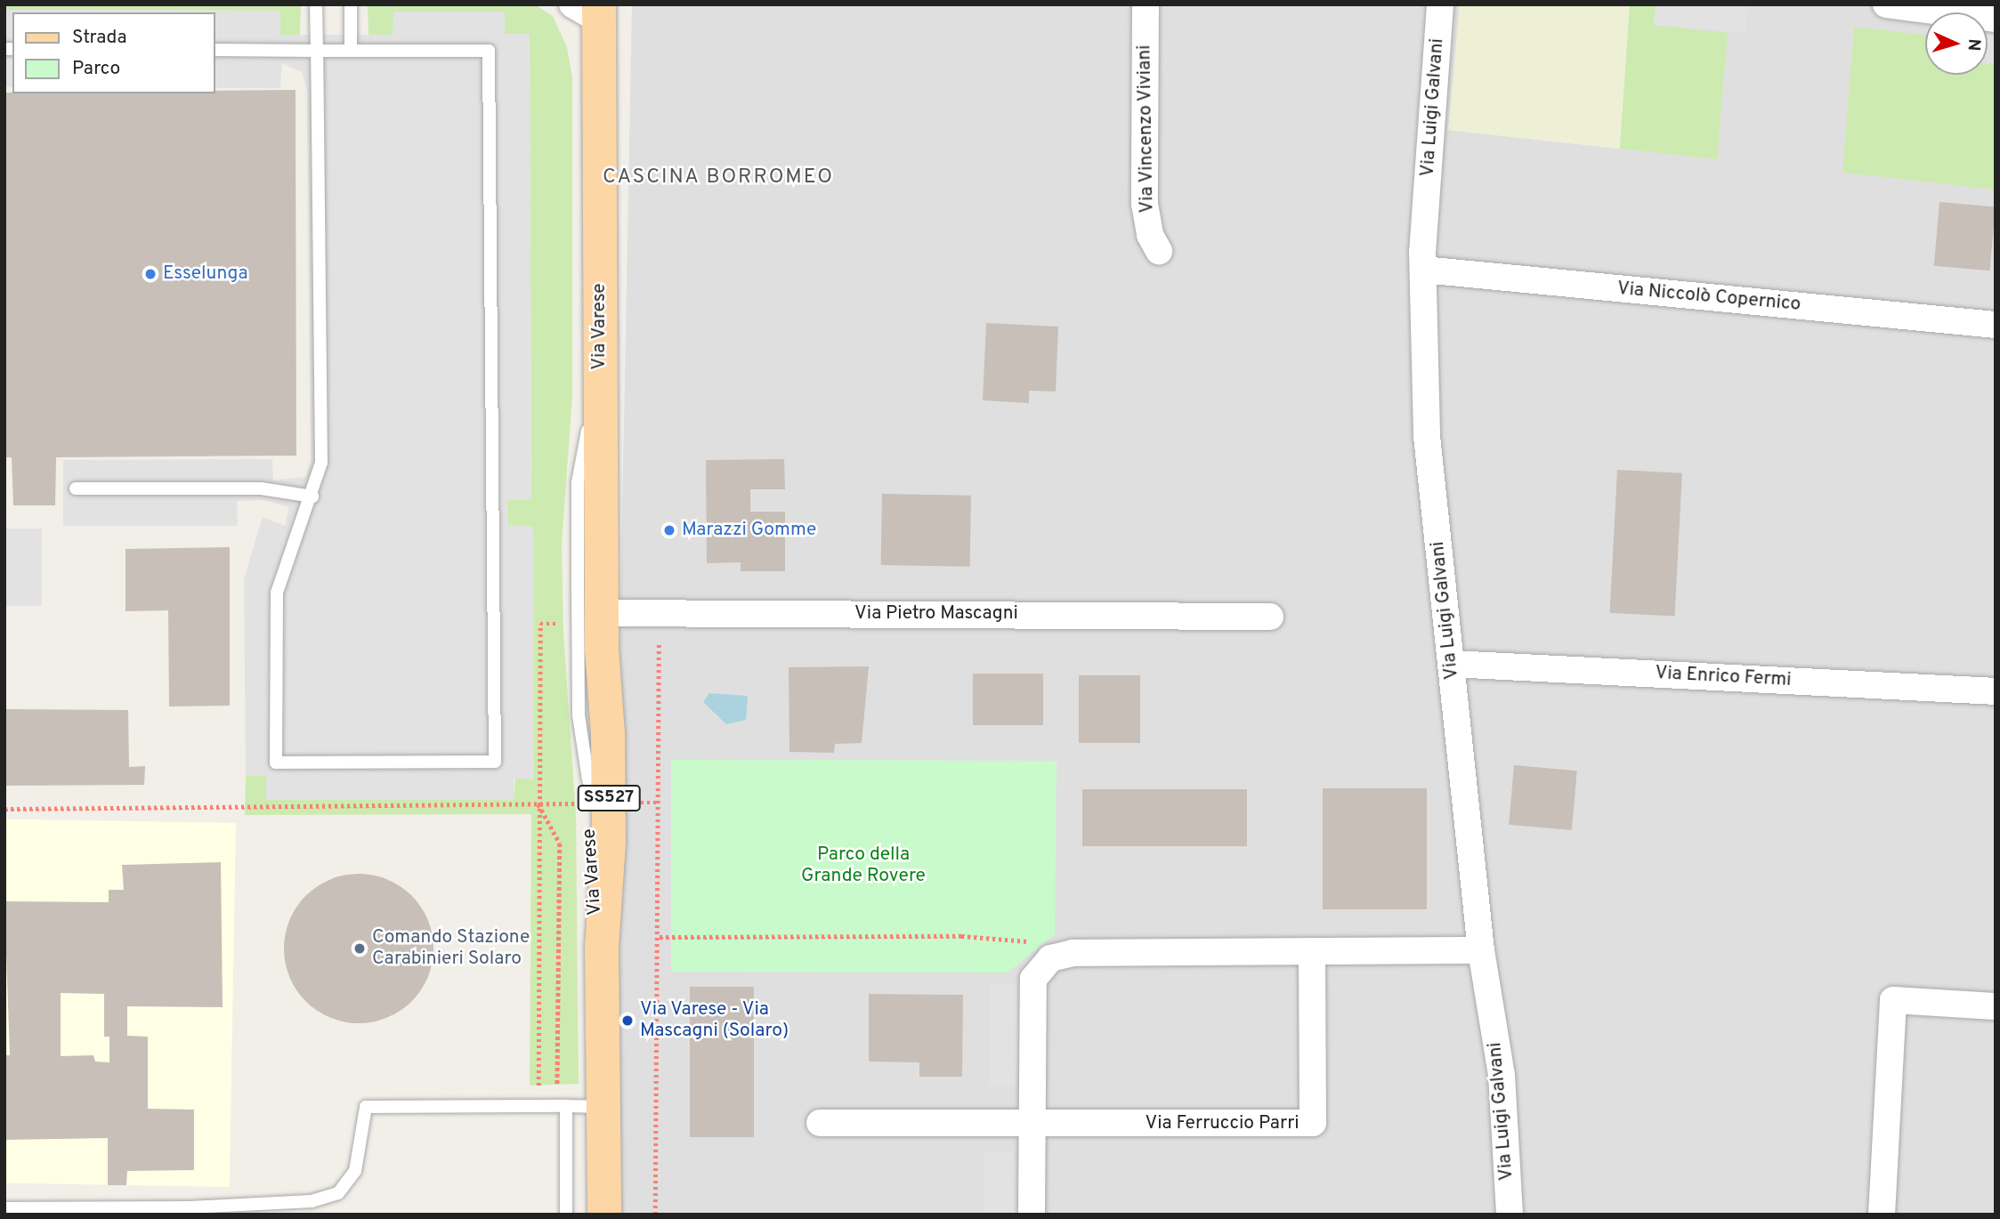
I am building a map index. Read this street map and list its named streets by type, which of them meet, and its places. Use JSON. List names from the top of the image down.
{
  "streets": {
    "main road": ["Via Varese", "SS527"],
    "street": [
      "Via Luigi Galvani",
      "Via Vincenzo Viviani",
      "Via Niccolò Copernico",
      "Via Pietro Mascagni",
      "Via Enrico Fermi",
      "Via Ferruccio Parri"
    ]
  },
  "crossings": [
    ["Via Luigi Galvani", "Via Niccolò Copernico"],
    ["Via Luigi Galvani", "Via Enrico Fermi"],
    ["Via Varese", "Via Pietro Mascagni"]
  ],
  "districts": ["CASCINA BORROMEO"],
  "parks": ["Parco della Grande Rovere"],
  "places": [
    "Esselunga",
    "Marazzi Gomme",
    "Comando Stazione Carabinieri Solaro",
    "Via Varese - Via Mascagni (Solaro)"
  ],
  "legend": ["Strada", "Parco"],
  "north": "right"
}
